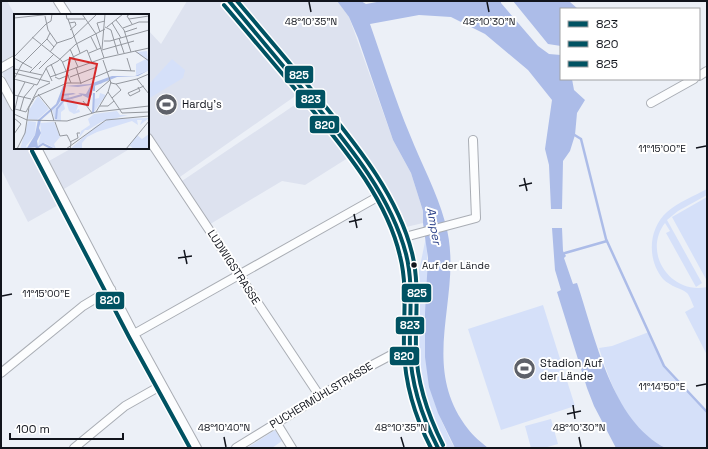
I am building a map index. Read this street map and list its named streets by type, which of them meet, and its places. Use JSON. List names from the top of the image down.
{
  "streets": {
    "street": ["LUDWIGSTRASSE", "PUCHERMÜHLSTRASSE"]
  },
  "crossings": [
    ["LUDWIGSTRASSE", "PUCHERMÜHLSTRASSE"]
  ],
  "water": ["Amper"],
  "places": {
    "sports": ["Hardy's", "Stadion Auf der Lände"],
    "other": ["Auf der Lände"]
  },
  "lines": ["transit line 823", "transit line 825", "transit line 820"],
  "legend": ["823", "820", "825"],
  "scale_bar": "100 m",
  "coordinates": [
    "48°10'35\"N",
    "48°10'30\"N",
    "11°15'00\"E",
    "11°14'50\"E",
    "48°10'40\"N"
  ]
}
